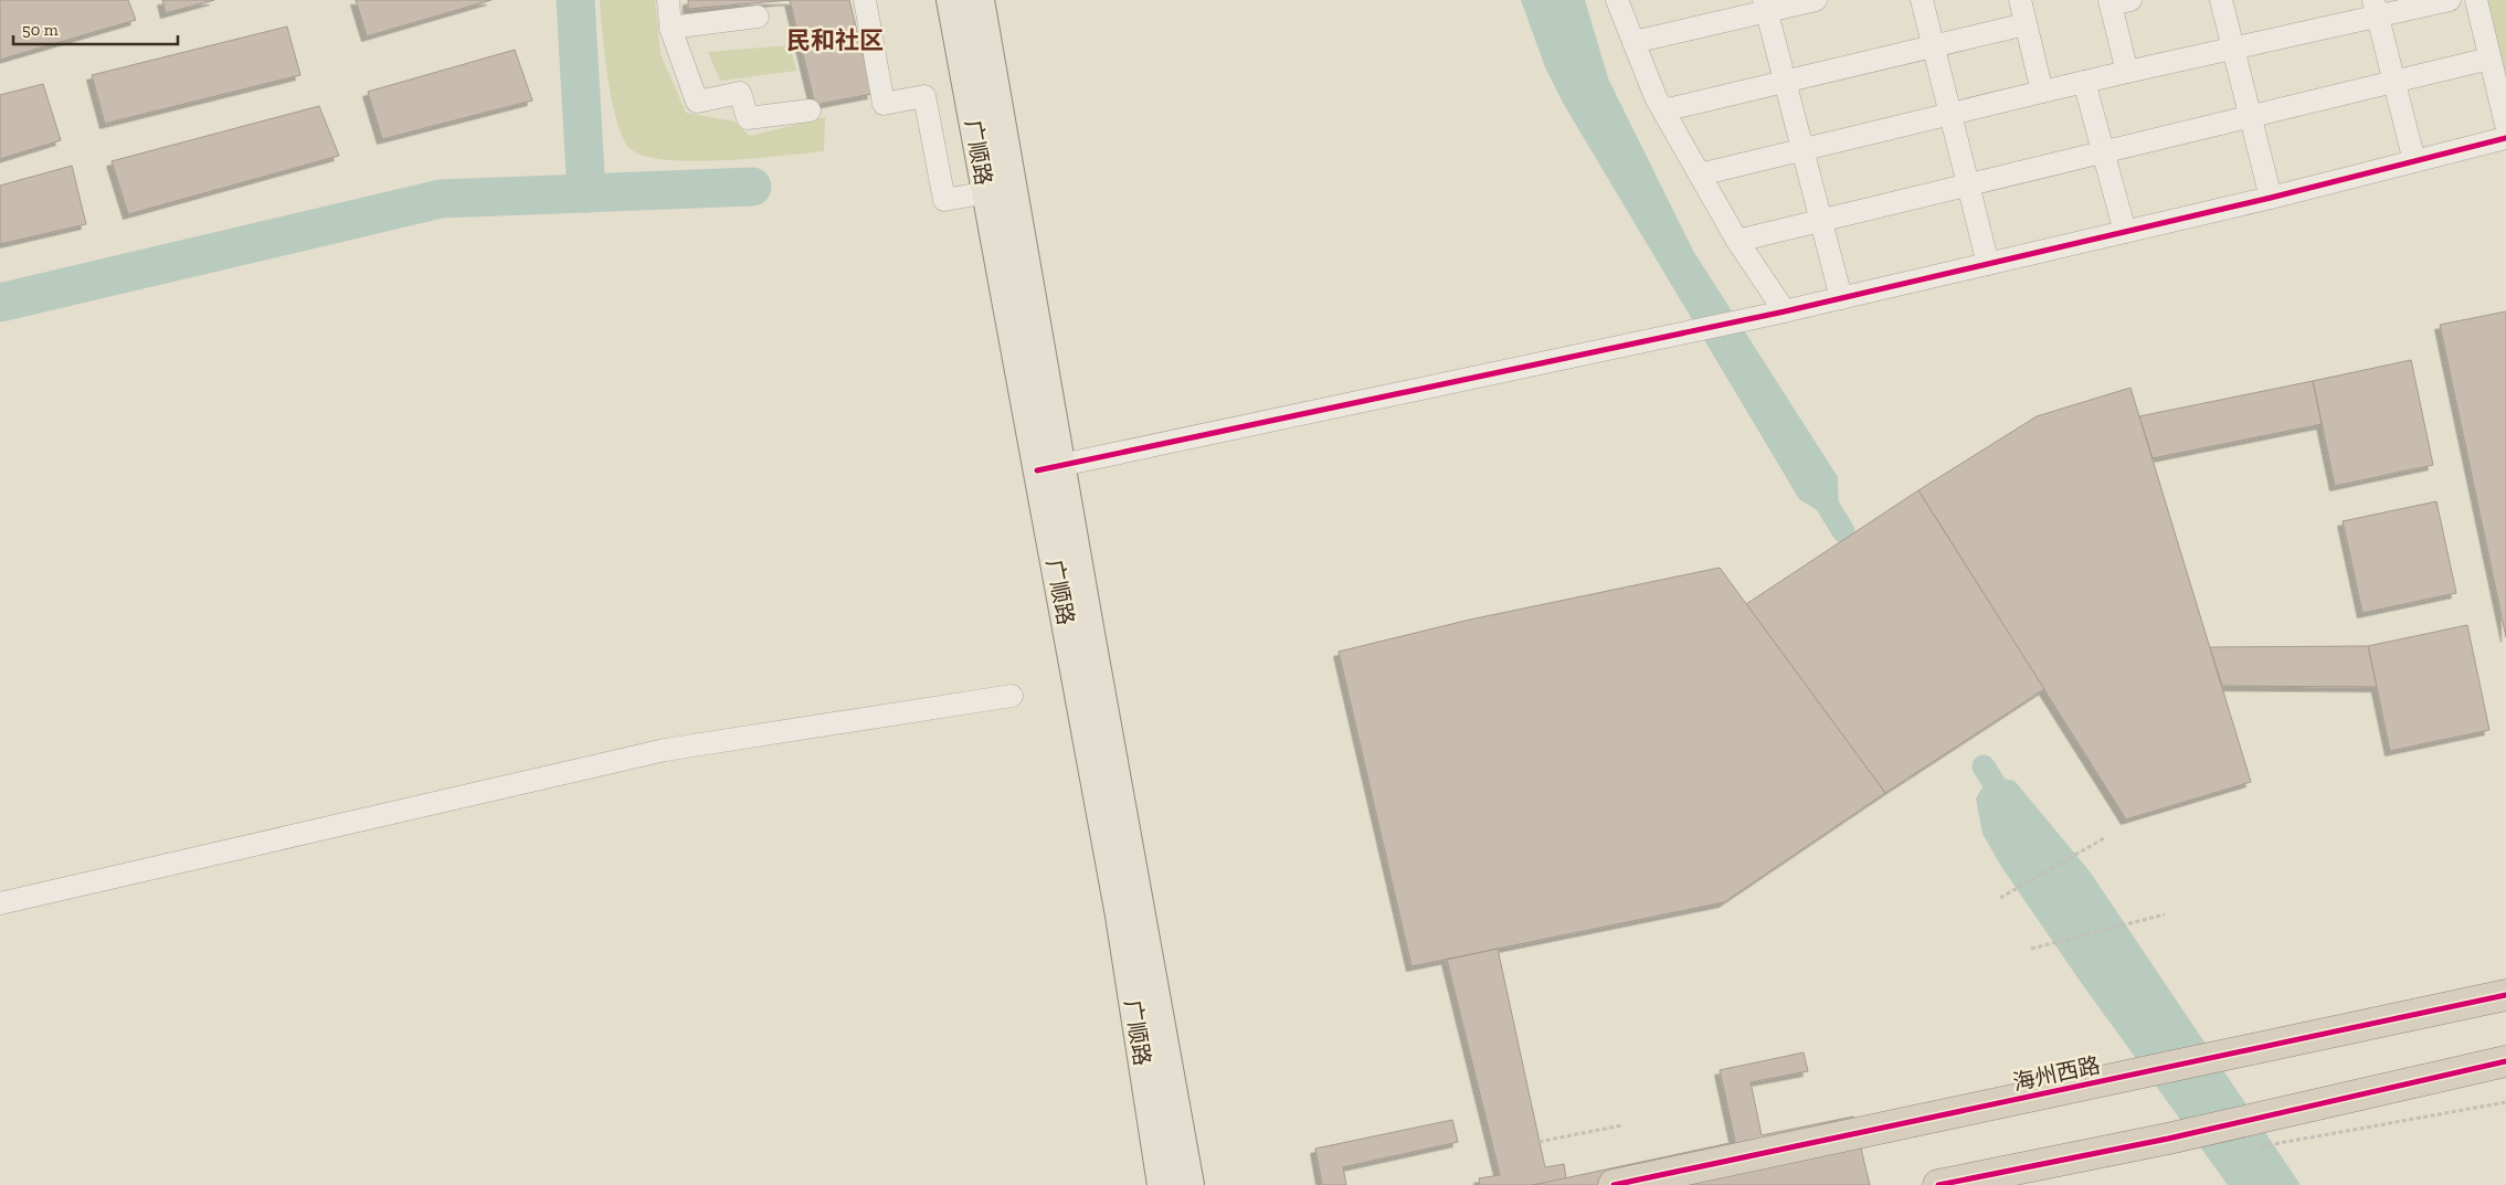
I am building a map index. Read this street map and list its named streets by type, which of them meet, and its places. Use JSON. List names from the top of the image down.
{
  "streets": {
    "highway": ["海州西路"],
    "main road": ["广顺路"]
  },
  "districts": ["民和社区"],
  "scale_bar": "50 m"
}
